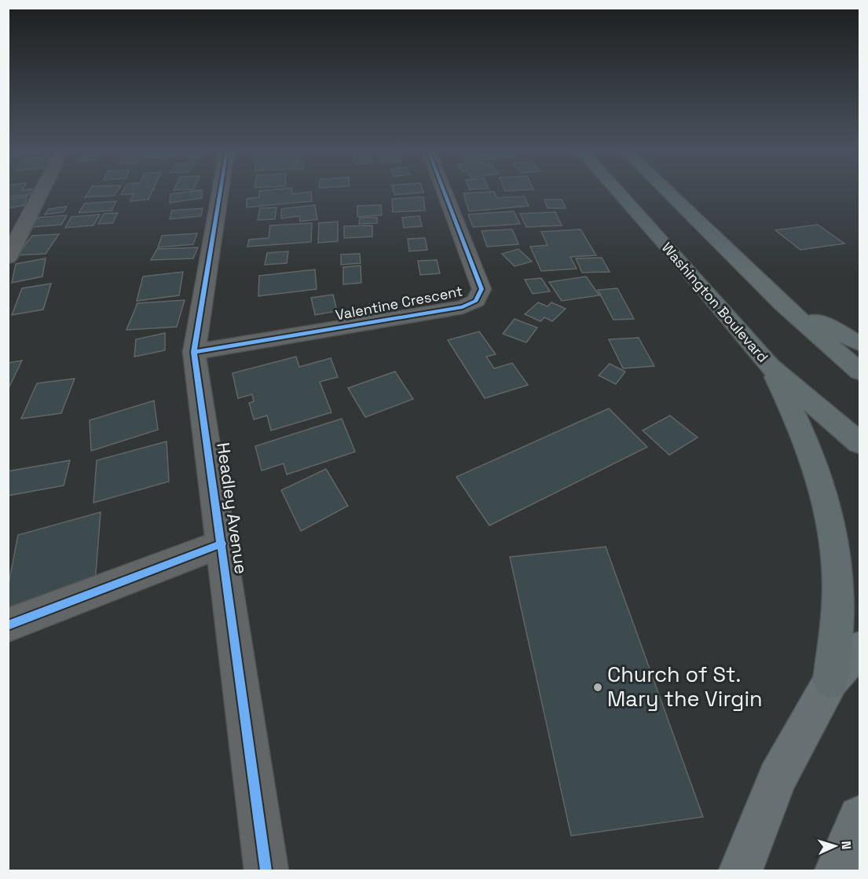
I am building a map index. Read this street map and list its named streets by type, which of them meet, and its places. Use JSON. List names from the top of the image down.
{
  "streets": {
    "highway": ["Washington Boulevard"],
    "street": ["Valentine Crescent", "Headley Avenue"]
  },
  "crossings": [
    ["Valentine Crescent", "Headley Avenue"]
  ],
  "places": ["Church of St. Mary the Virgin"],
  "north": "right"
}
